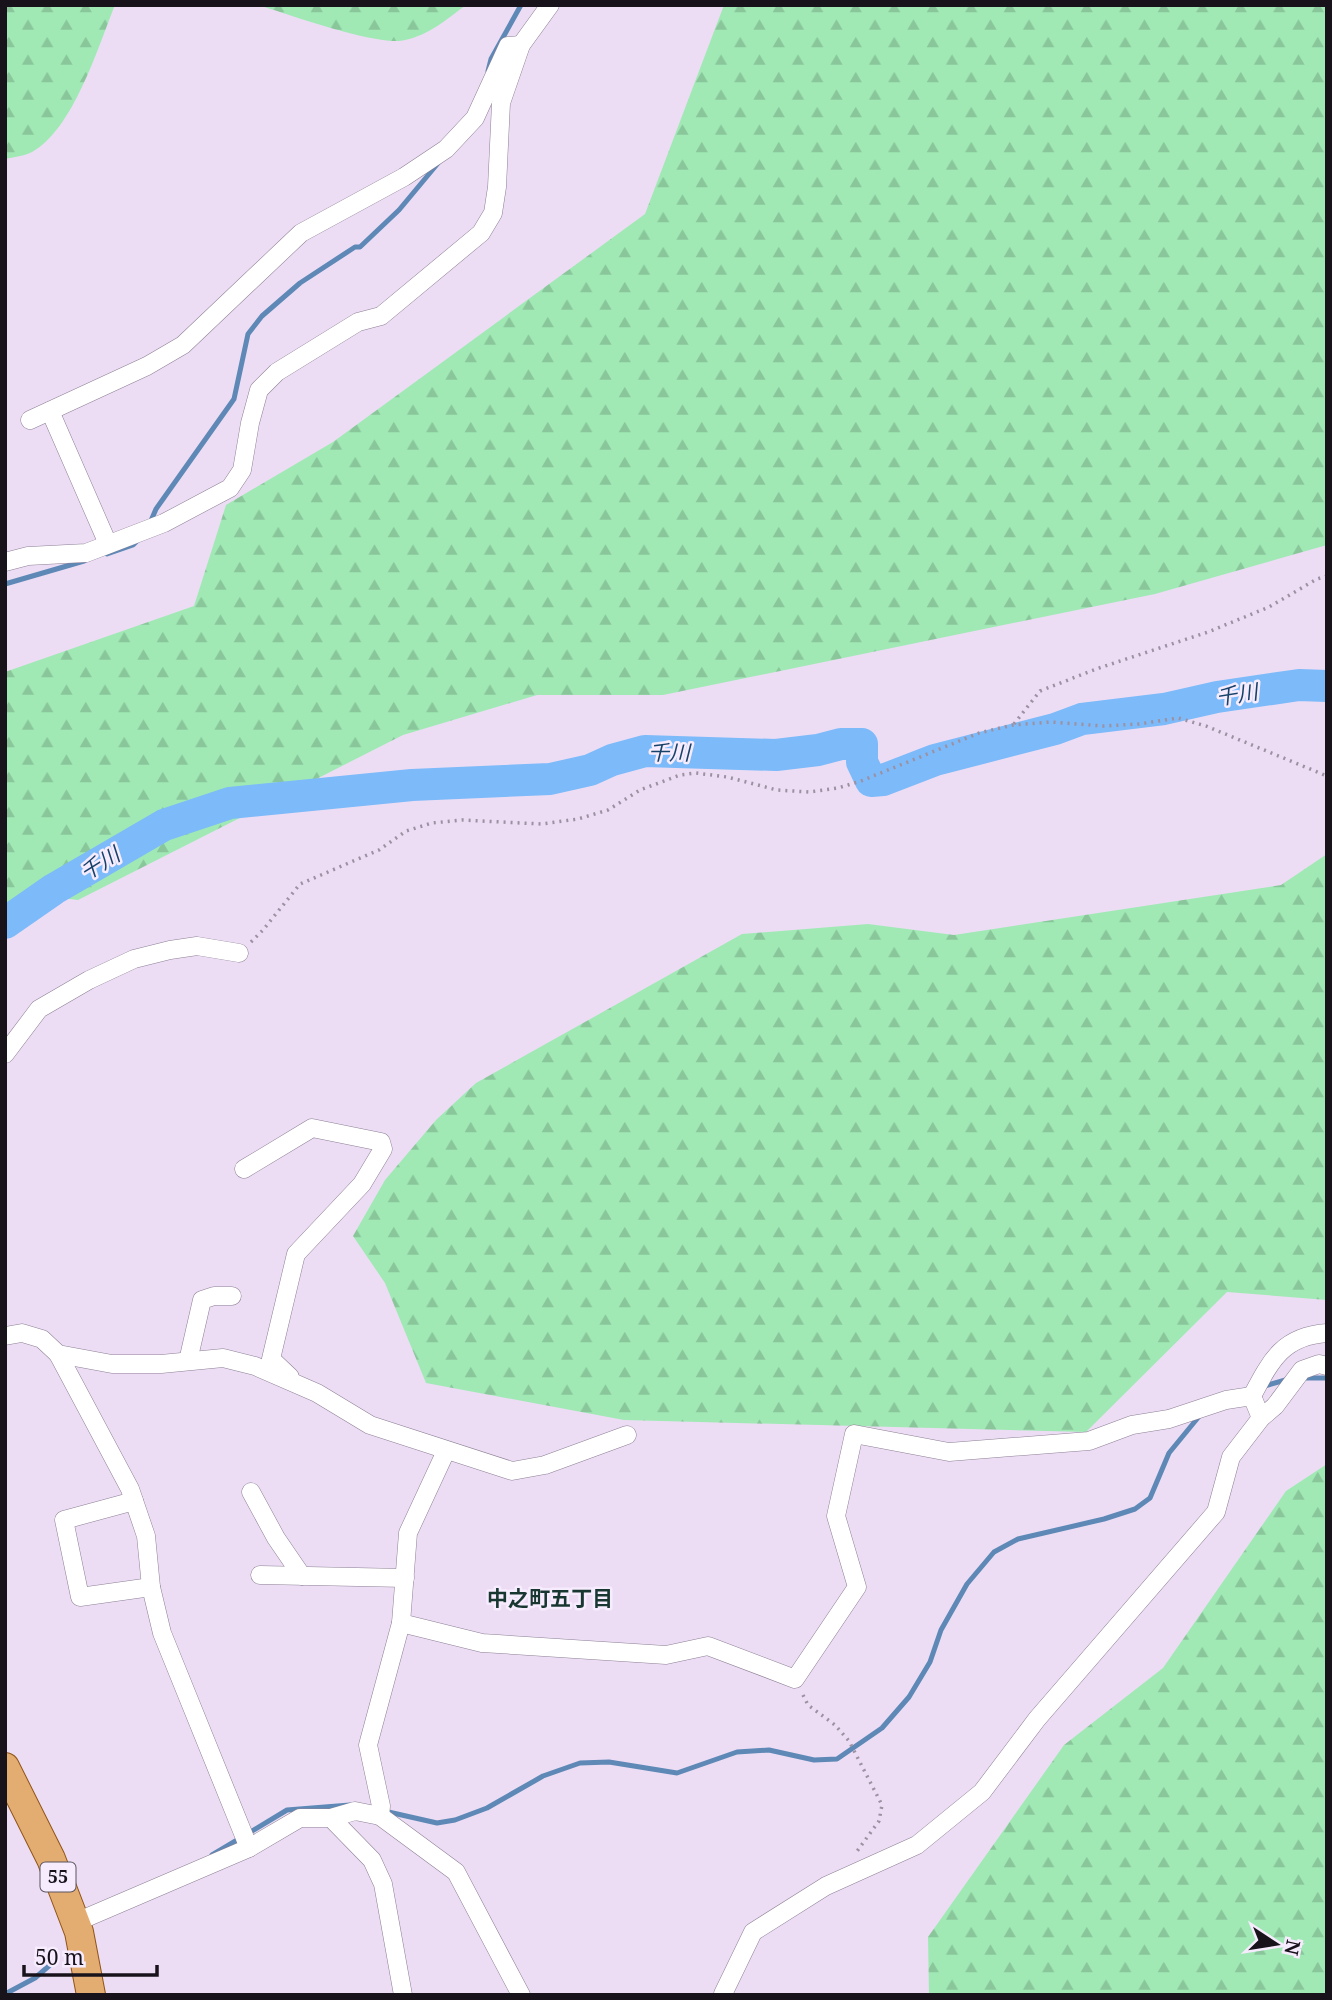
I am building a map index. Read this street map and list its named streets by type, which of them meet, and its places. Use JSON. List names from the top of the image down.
{
  "streets": {
    "main road": ["55"]
  },
  "districts": ["中之町五丁目"],
  "water": ["千川"],
  "scale_bar": "50 m",
  "north": "right"
}
